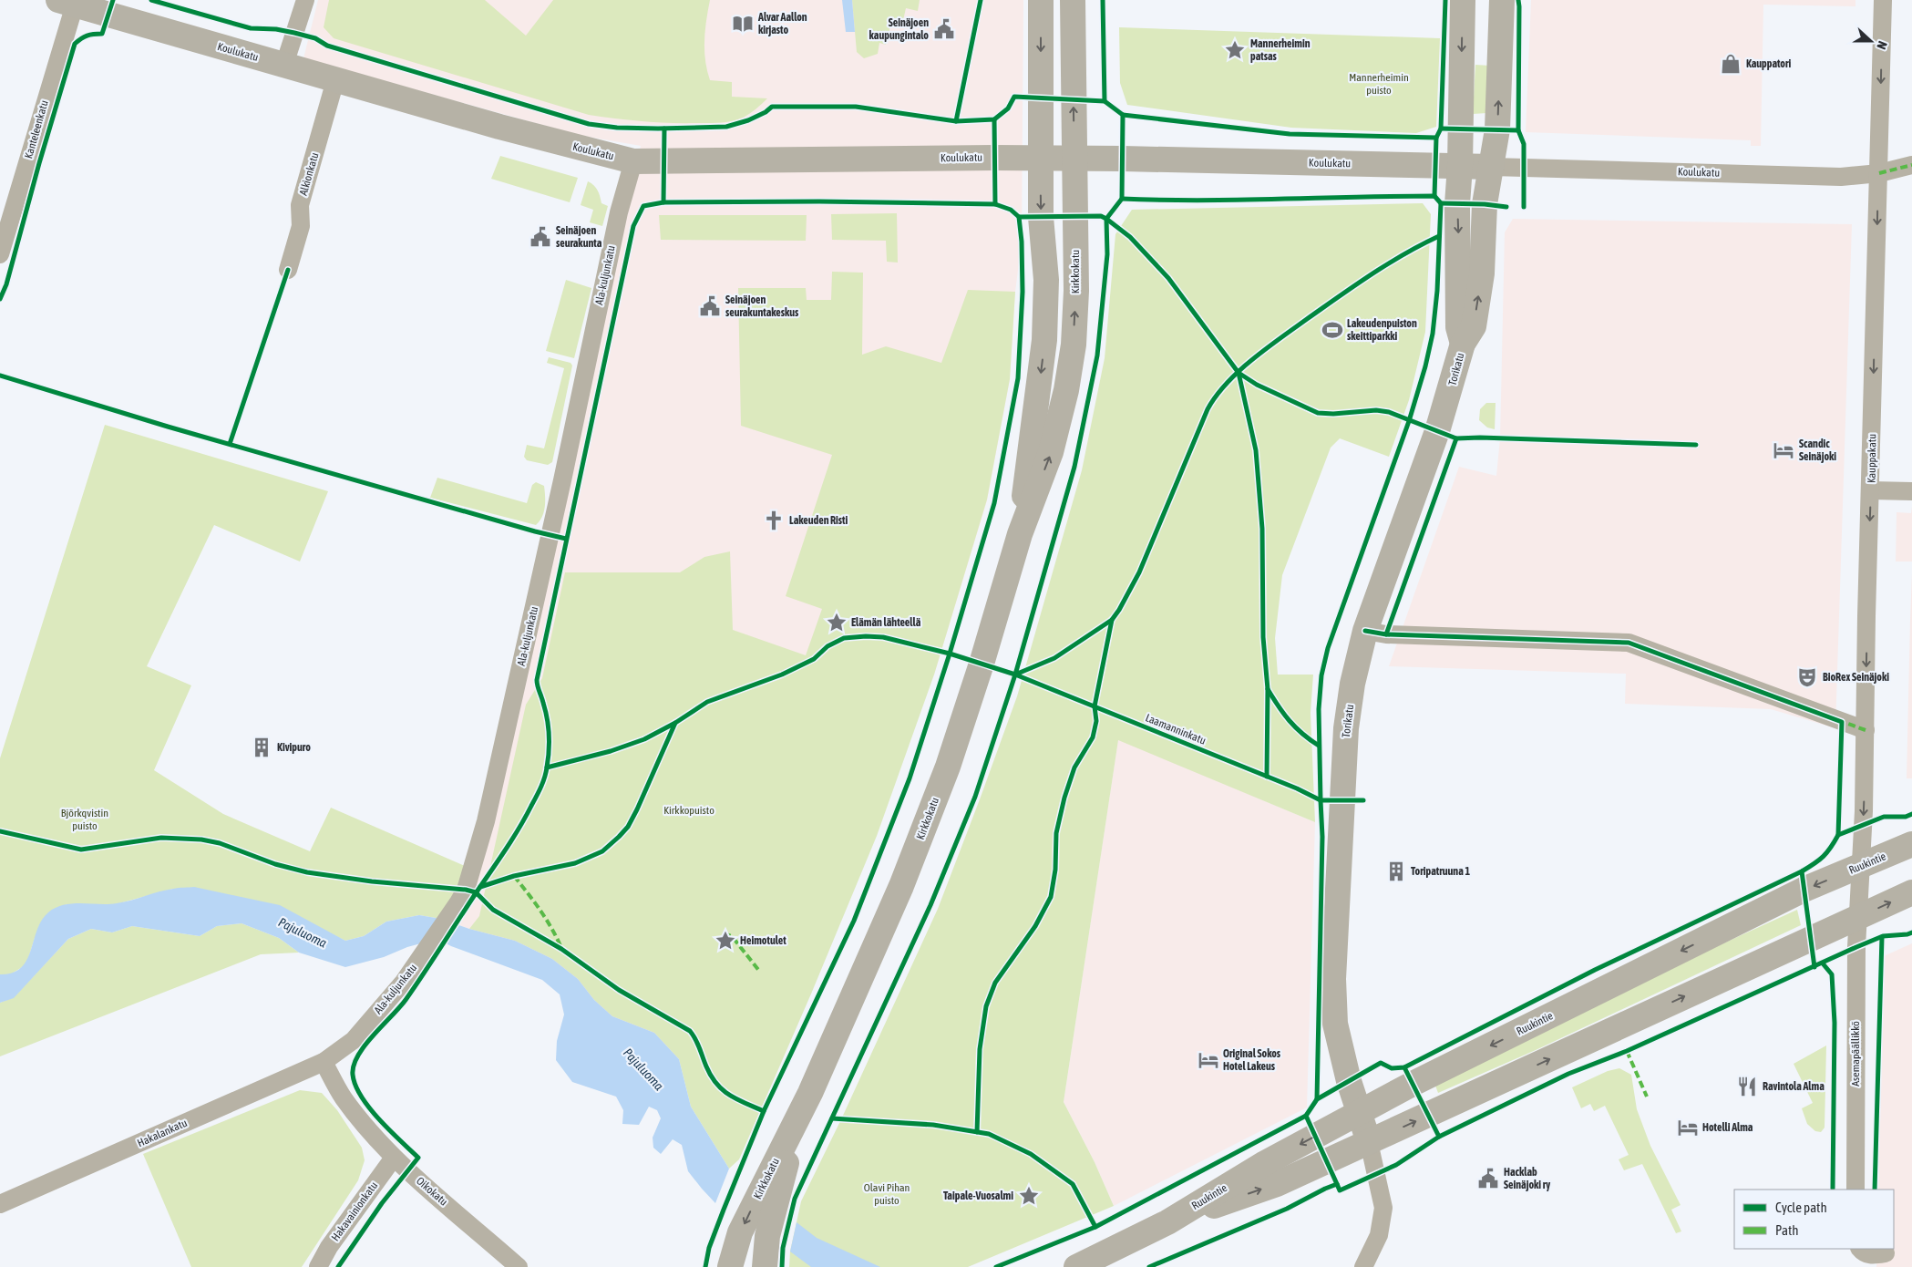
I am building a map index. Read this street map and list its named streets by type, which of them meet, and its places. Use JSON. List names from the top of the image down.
{
  "streets": {
    "main road": [
      "Koulukatu",
      "Kirkkokatu",
      "Torikatu",
      "Ruukintie"
    ],
    "street": [
      "Kanteleenkatu",
      "Alkionkatu",
      "Ala-kuljunkatu",
      "Kauppakatu",
      "Asemapäällikkö",
      "Hakalankatu",
      "Oikokatu",
      "Hakavainionkatu"
    ],
    "cycle path": ["Laamanninkatu"]
  },
  "crossings": [
    ["Koulukatu", "Kanteleenkatu"],
    ["Koulukatu", "Alkionkatu"],
    ["Koulukatu", "Kirkkokatu"],
    ["Koulukatu", "Ala-kuljunkatu"],
    ["Koulukatu", "Torikatu"],
    ["Koulukatu", "Kauppakatu"],
    ["Ala-kuljunkatu", "Hakalankatu"],
    ["Ala-kuljunkatu", "Oikokatu"],
    ["Torikatu", "Ruukintie"],
    ["Kauppakatu", "Ruukintie"],
    ["Kauppakatu", "Asemapäällikkö"],
    ["Ruukintie", "Asemapäällikkö"],
    ["Hakalankatu", "Oikokatu"],
    ["Oikokatu", "Hakavainionkatu"]
  ],
  "one_way": ["Kauppakatu"],
  "water": ["Pajuluoma"],
  "parks": [
    "Mannerheimin puisto",
    "Kirkkopuisto",
    "Björkqvistin puisto",
    "Olavi Pihan puisto"
  ],
  "places": {
    "library": ["Alvar Aallon kirjasto"],
    "public building": [
      "Seinäjoen kaupungintalo",
      "Seinäjoen seurakunta",
      "Seinäjoen seurakuntakeskus",
      "Hacklab Seinäjoki ry"
    ],
    "place": [
      "Mannerheimin patsas",
      "Elämän lähteellä",
      "Heimotulet",
      "Taipale-Vuosalmi"
    ],
    "shop": ["Kauppatori"],
    "sports": ["Lakeudenpuiston skeittiparkki"],
    "hotel": ["Scandic Seinäjoki", "Original Sokos Hotel Lakeus", "Hotelli Alma"],
    "church": ["Lakeuden Risti"],
    "theatre": ["BioRex Seinäjoki"],
    "building": ["Kivipuro", "Toripatruuna 1"],
    "restaurant": ["Ravintola Alma"]
  },
  "legend": ["Cycle path", "Path"],
  "north": "right"
}
